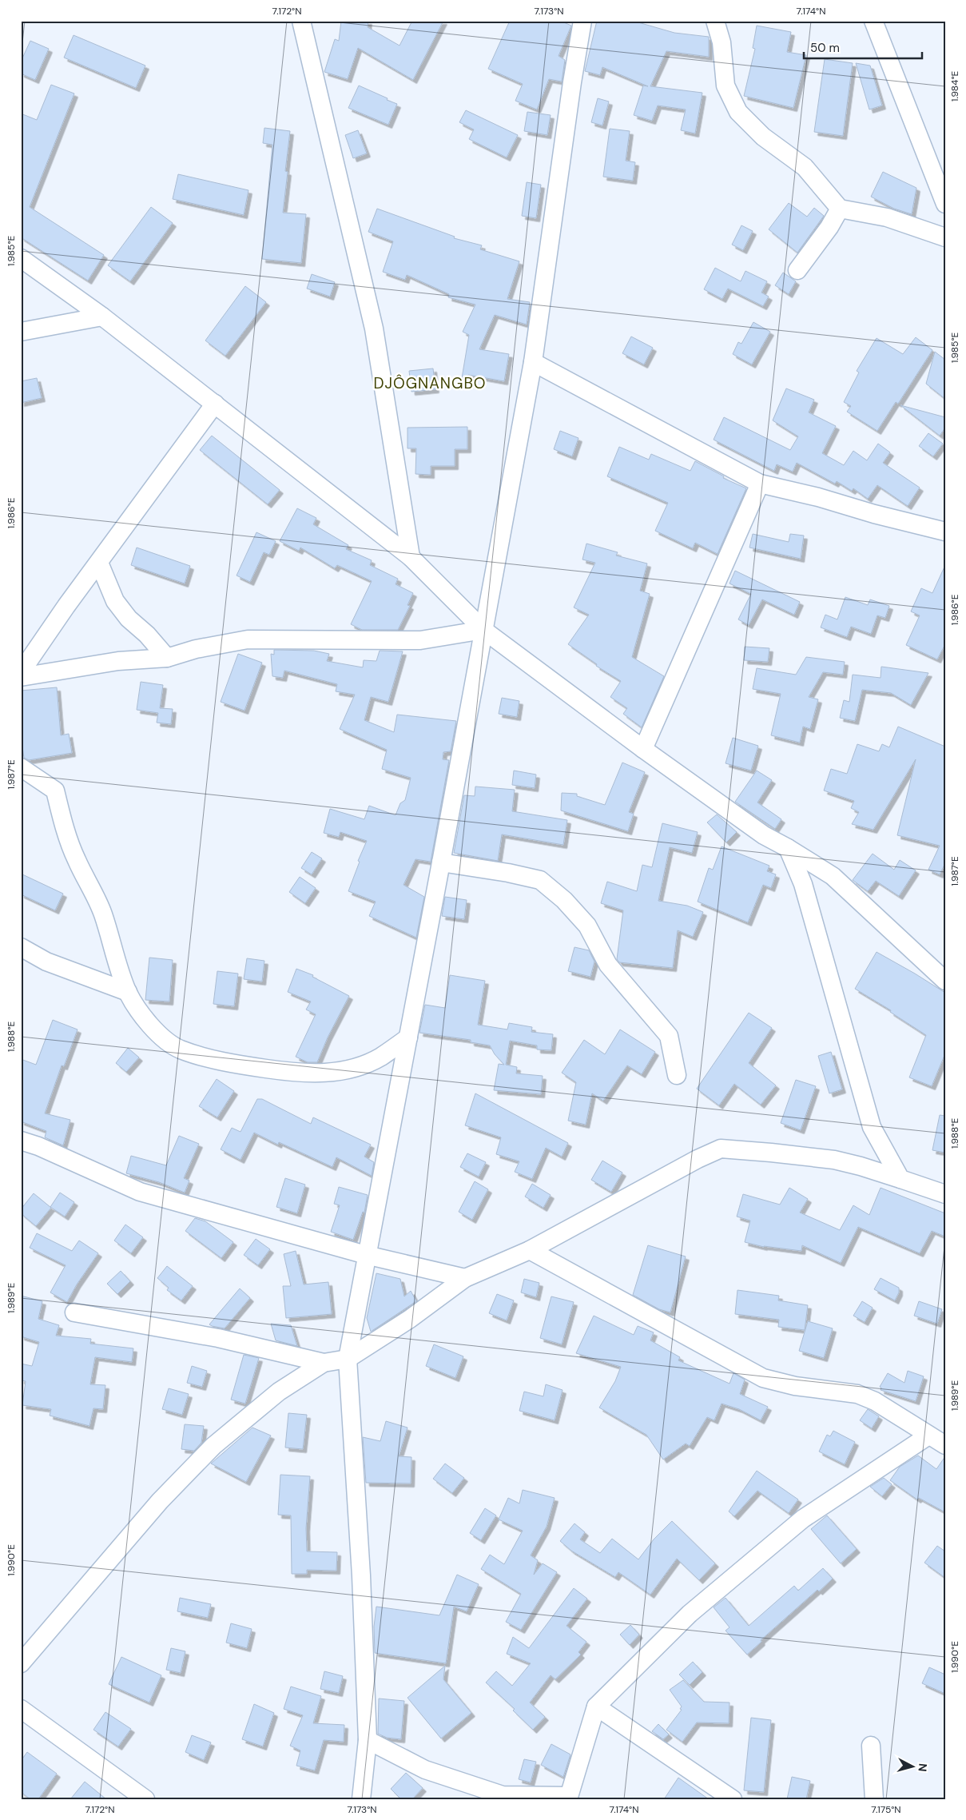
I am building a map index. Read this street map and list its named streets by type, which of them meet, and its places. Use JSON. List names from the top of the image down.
{
  "districts": ["DJÔGNANGBO"],
  "scale_bar": "50 m",
  "north": "right",
  "coordinates": [
    "7.172°N",
    "7.173°N",
    "7.174°N",
    "1.984°E",
    "1.985°E",
    "1.986°E",
    "1.987°E",
    "1.988°E",
    "1.989°E",
    "1.990°E",
    "7.175°N"
  ]
}
